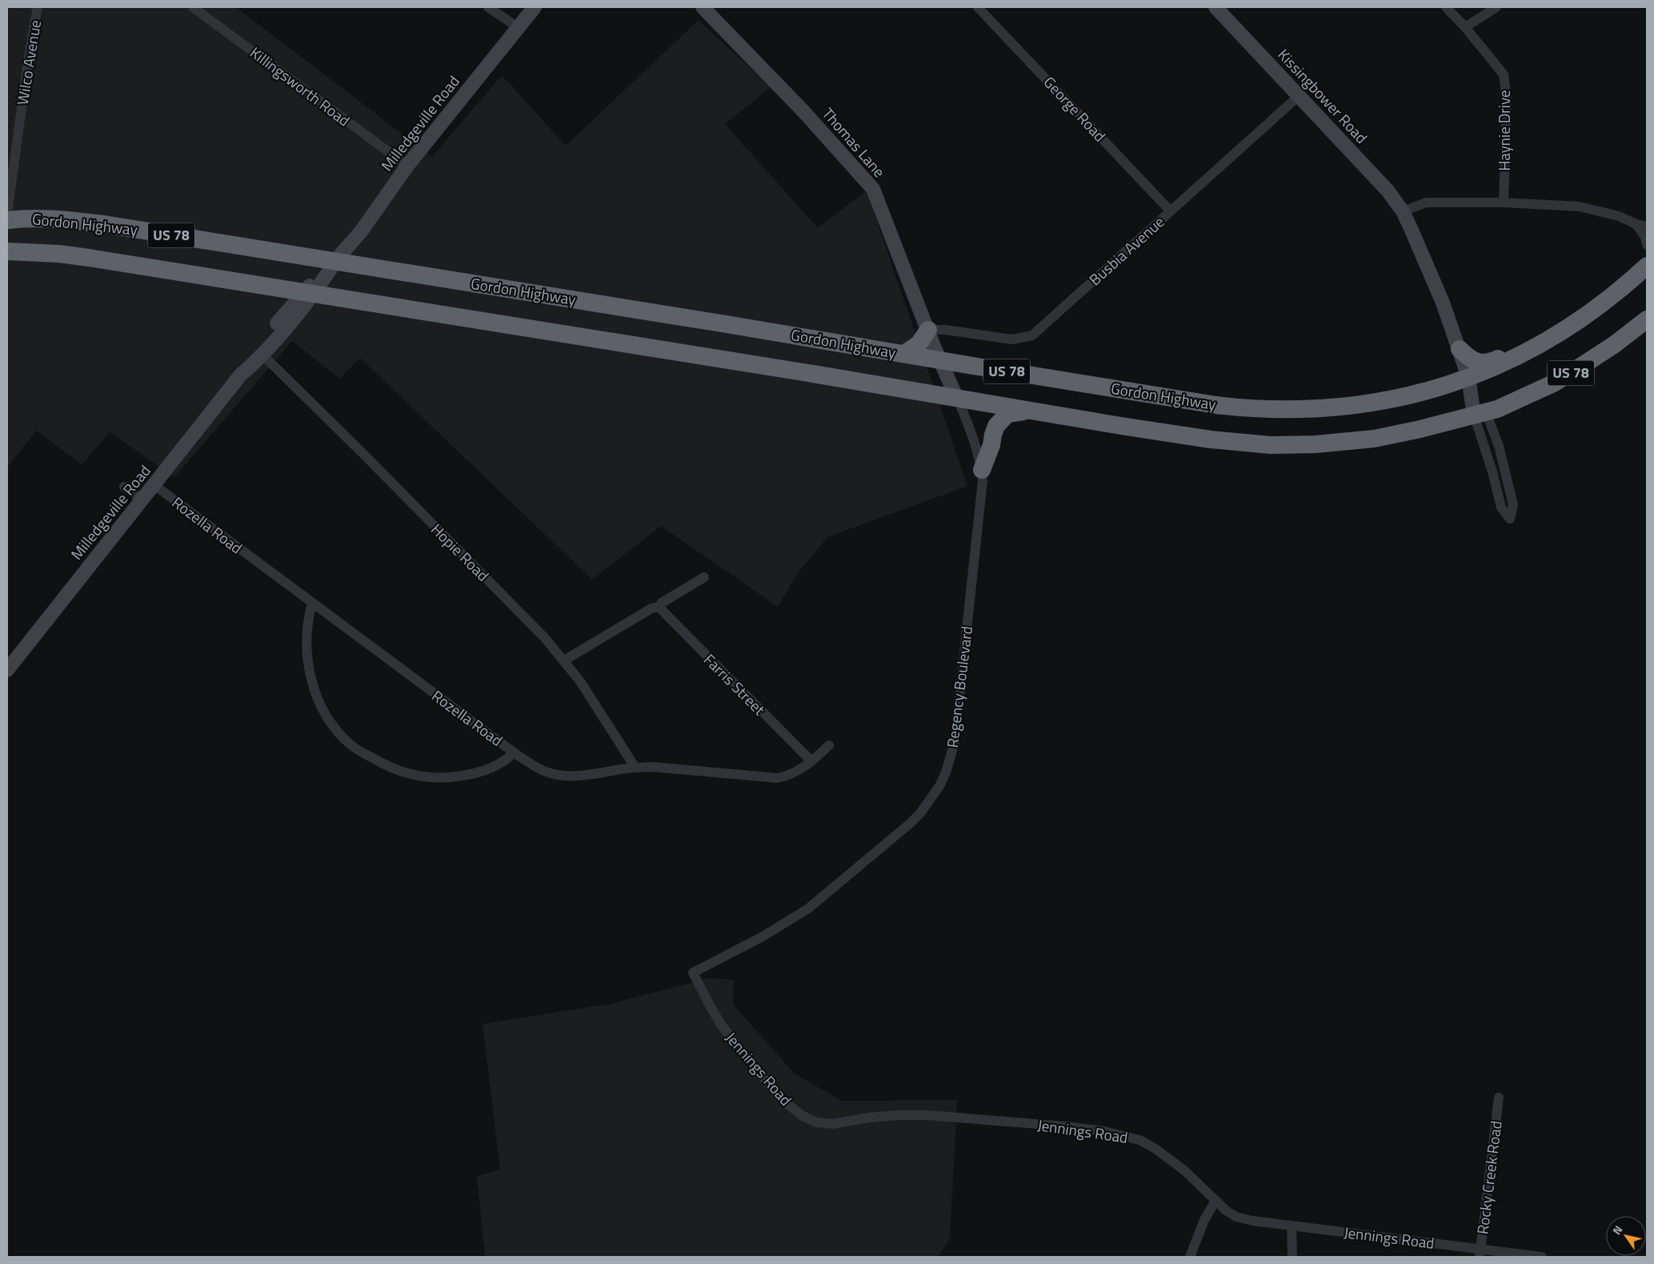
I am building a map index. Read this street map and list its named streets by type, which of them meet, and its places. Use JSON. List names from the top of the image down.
{
  "streets": {
    "highway": ["Gordon Highway", "US 78"],
    "street": [
      "Wilco Avenue",
      "Killingsworth Road",
      "Kissingbower Road",
      "George Road",
      "Milledgeville Road",
      "Haynie Drive",
      "Thomas Lane",
      "Busbia Avenue",
      "Rozella Road",
      "Hopie Road",
      "Farris Street",
      "Regency Boulevard",
      "Jennings Road",
      "Rocky Creek Road"
    ]
  },
  "crossings": [
    ["Killingsworth Road", "Milledgeville Road"],
    ["Kissingbower Road", "Gordon Highway"],
    ["Kissingbower Road", "US 78"],
    ["Kissingbower Road", "Busbia Avenue"],
    ["George Road", "Busbia Avenue"],
    ["Milledgeville Road", "Gordon Highway"],
    ["Milledgeville Road", "US 78"],
    ["Milledgeville Road", "Rozella Road"],
    ["Milledgeville Road", "Hopie Road"],
    ["Thomas Lane", "Gordon Highway"],
    ["Thomas Lane", "US 78"],
    ["Thomas Lane", "Busbia Avenue"],
    ["Thomas Lane", "Regency Boulevard"],
    ["US 78", "Regency Boulevard"],
    ["Rozella Road", "Hopie Road"],
    ["Rozella Road", "Farris Street"],
    ["Regency Boulevard", "Jennings Road"],
    ["Jennings Road", "Rocky Creek Road"]
  ],
  "north": "top left"
}
